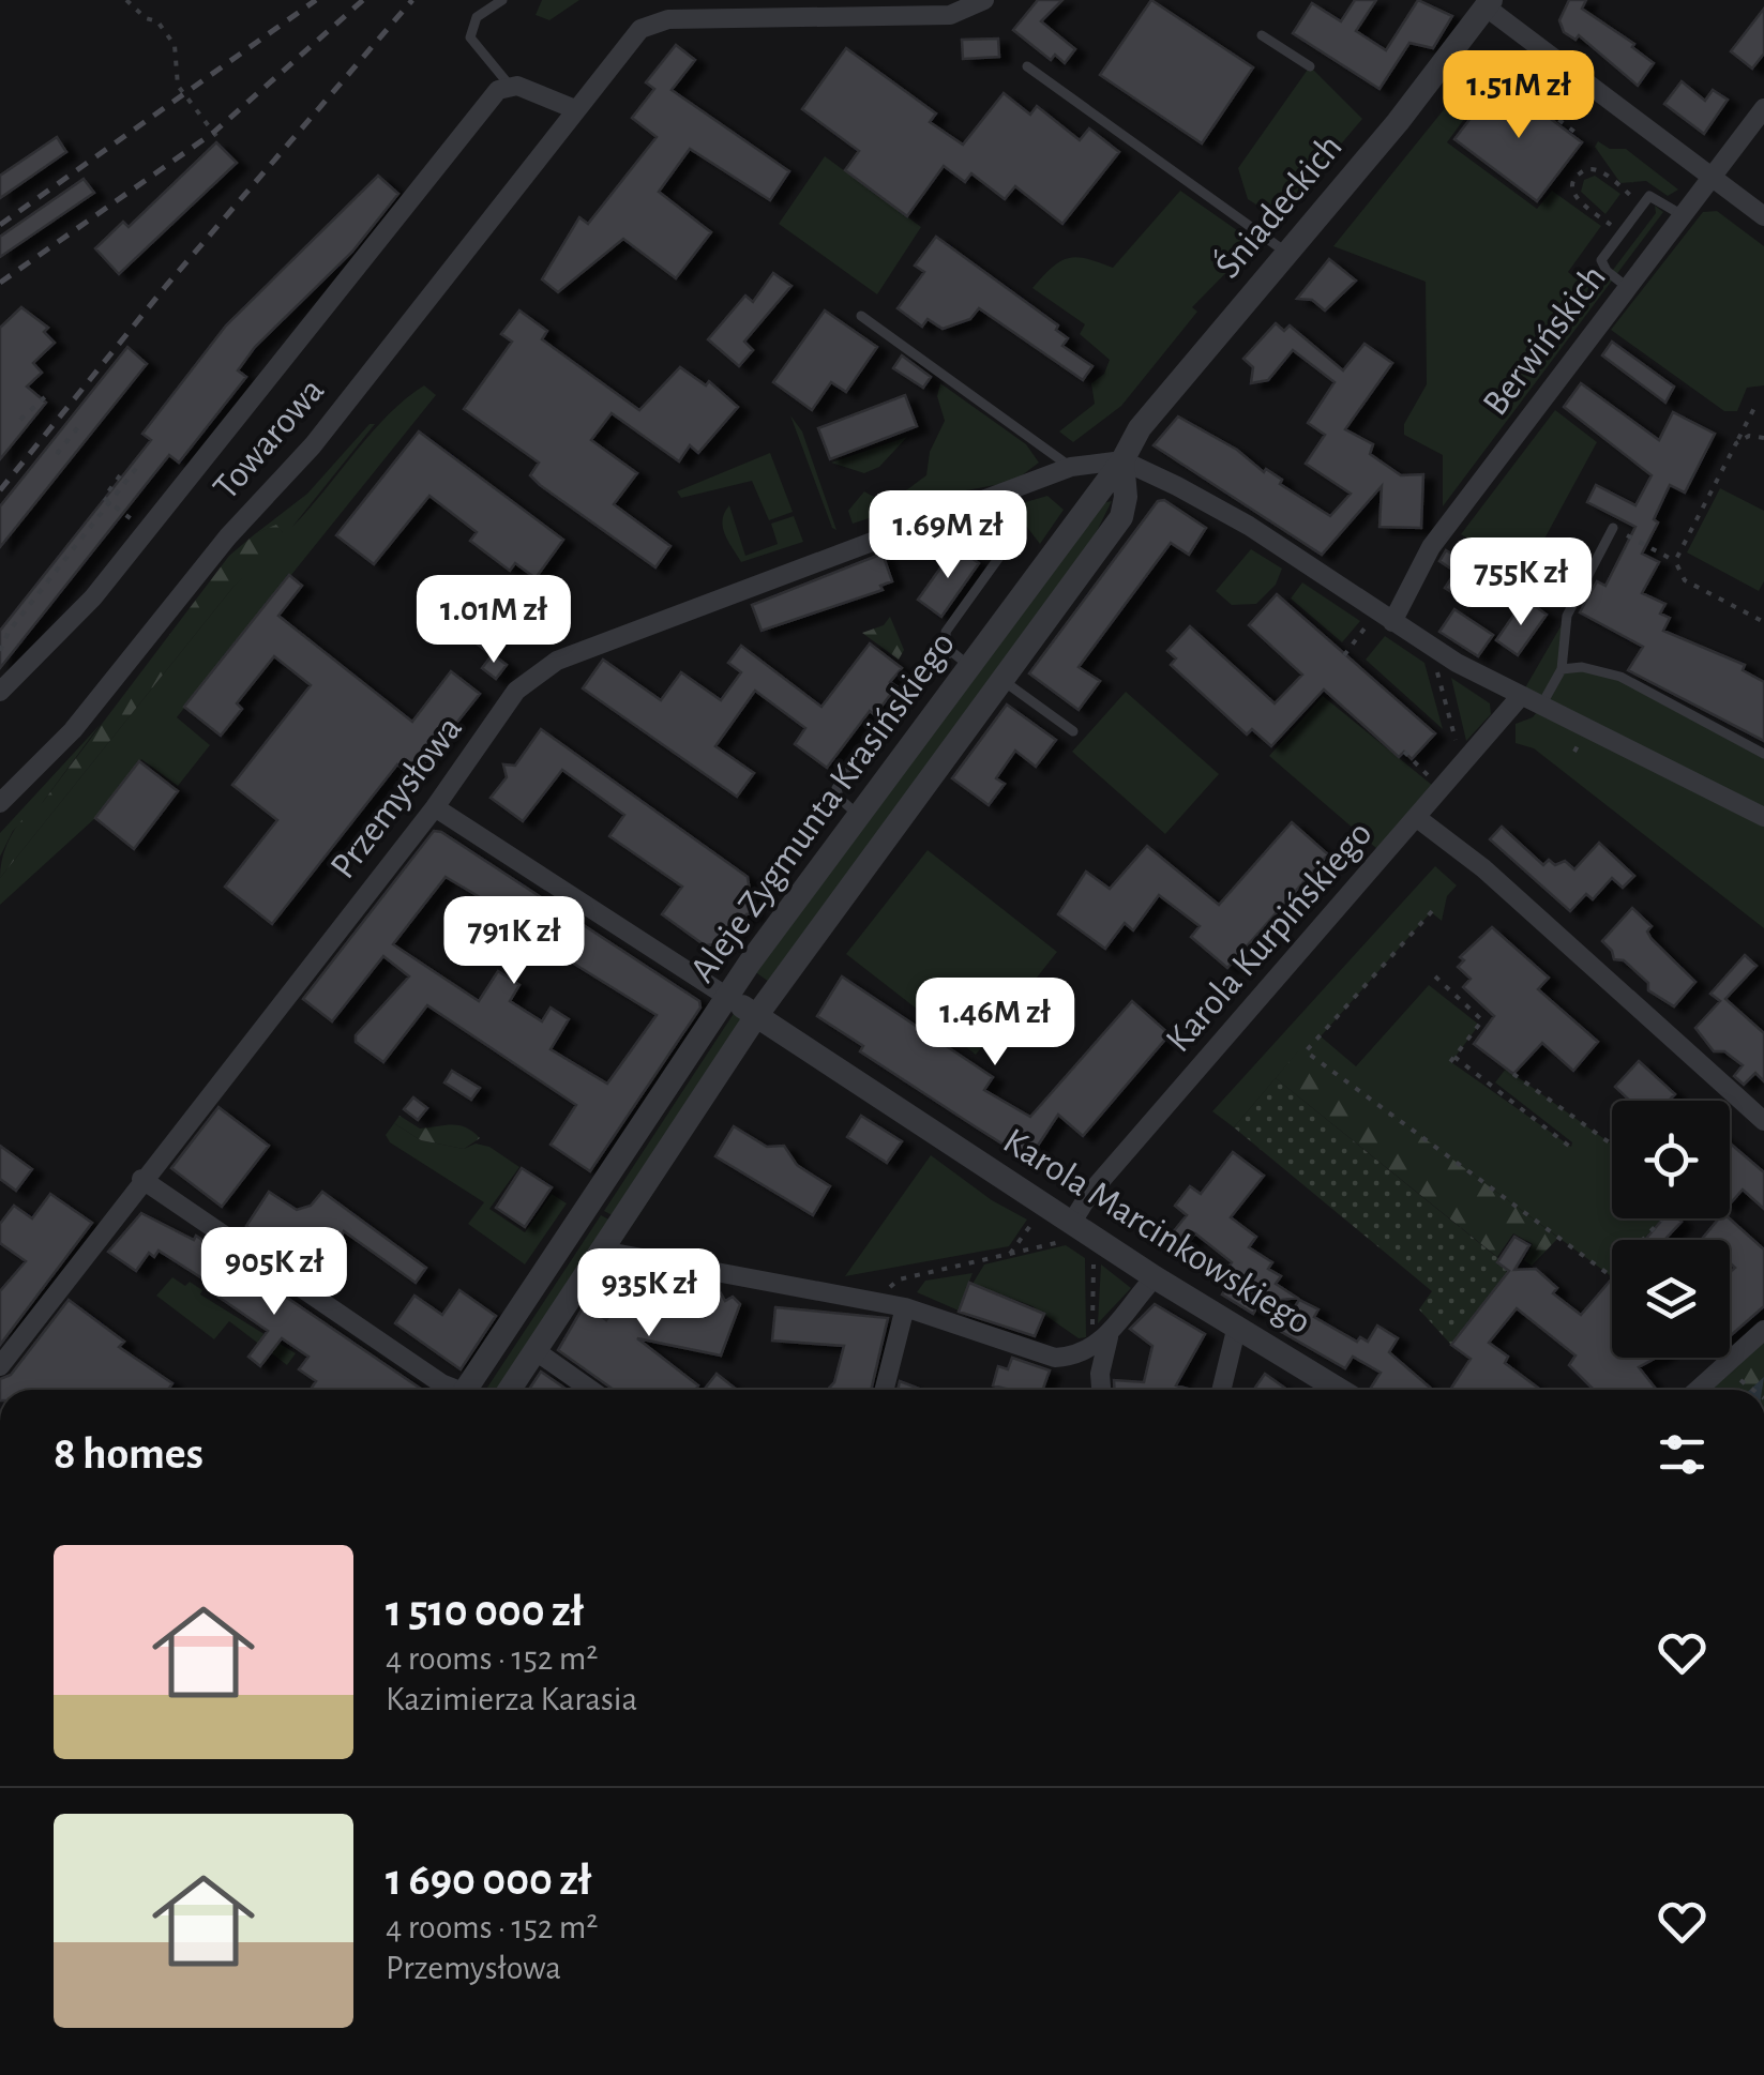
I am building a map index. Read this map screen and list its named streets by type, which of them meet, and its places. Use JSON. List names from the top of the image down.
{
  "streets": {
    "street": [
      "Śniadeckich",
      "Berwińskich",
      "Towarowa",
      "Przemysłowa",
      "Aleje Zygmunta Krasińskiego",
      "Karola Kurpińskiego",
      "Karola Marcinkowskiego"
    ]
  },
  "crossings": [
    ["Śniadeckich", "Przemysłowa"],
    ["Śniadeckich", "Aleje Zygmunta Krasińskiego"],
    ["Przemysłowa", "Aleje Zygmunta Krasińskiego"],
    ["Przemysłowa", "Karola Marcinkowskiego"],
    ["Aleje Zygmunta Krasińskiego", "Karola Marcinkowskiego"],
    ["Karola Kurpińskiego", "Karola Marcinkowskiego"]
  ],
  "page": {
    "price": [
      "1.51M zł",
      "1.69M zł",
      "755K zł",
      "1.01M zł",
      "791K zł",
      "1.46M zł",
      "905K zł",
      "935K zł"
    ],
    "heading": "8 homes",
    "list": [
      {
        "name": "1 510 000 zł",
        "note": "4 rooms · 152 m² · Kazimierza Karasia"
      },
      {
        "name": "1 690 000 zł",
        "note": "4 rooms · 152 m² · Przemysłowa"
      }
    ]
  }
}
